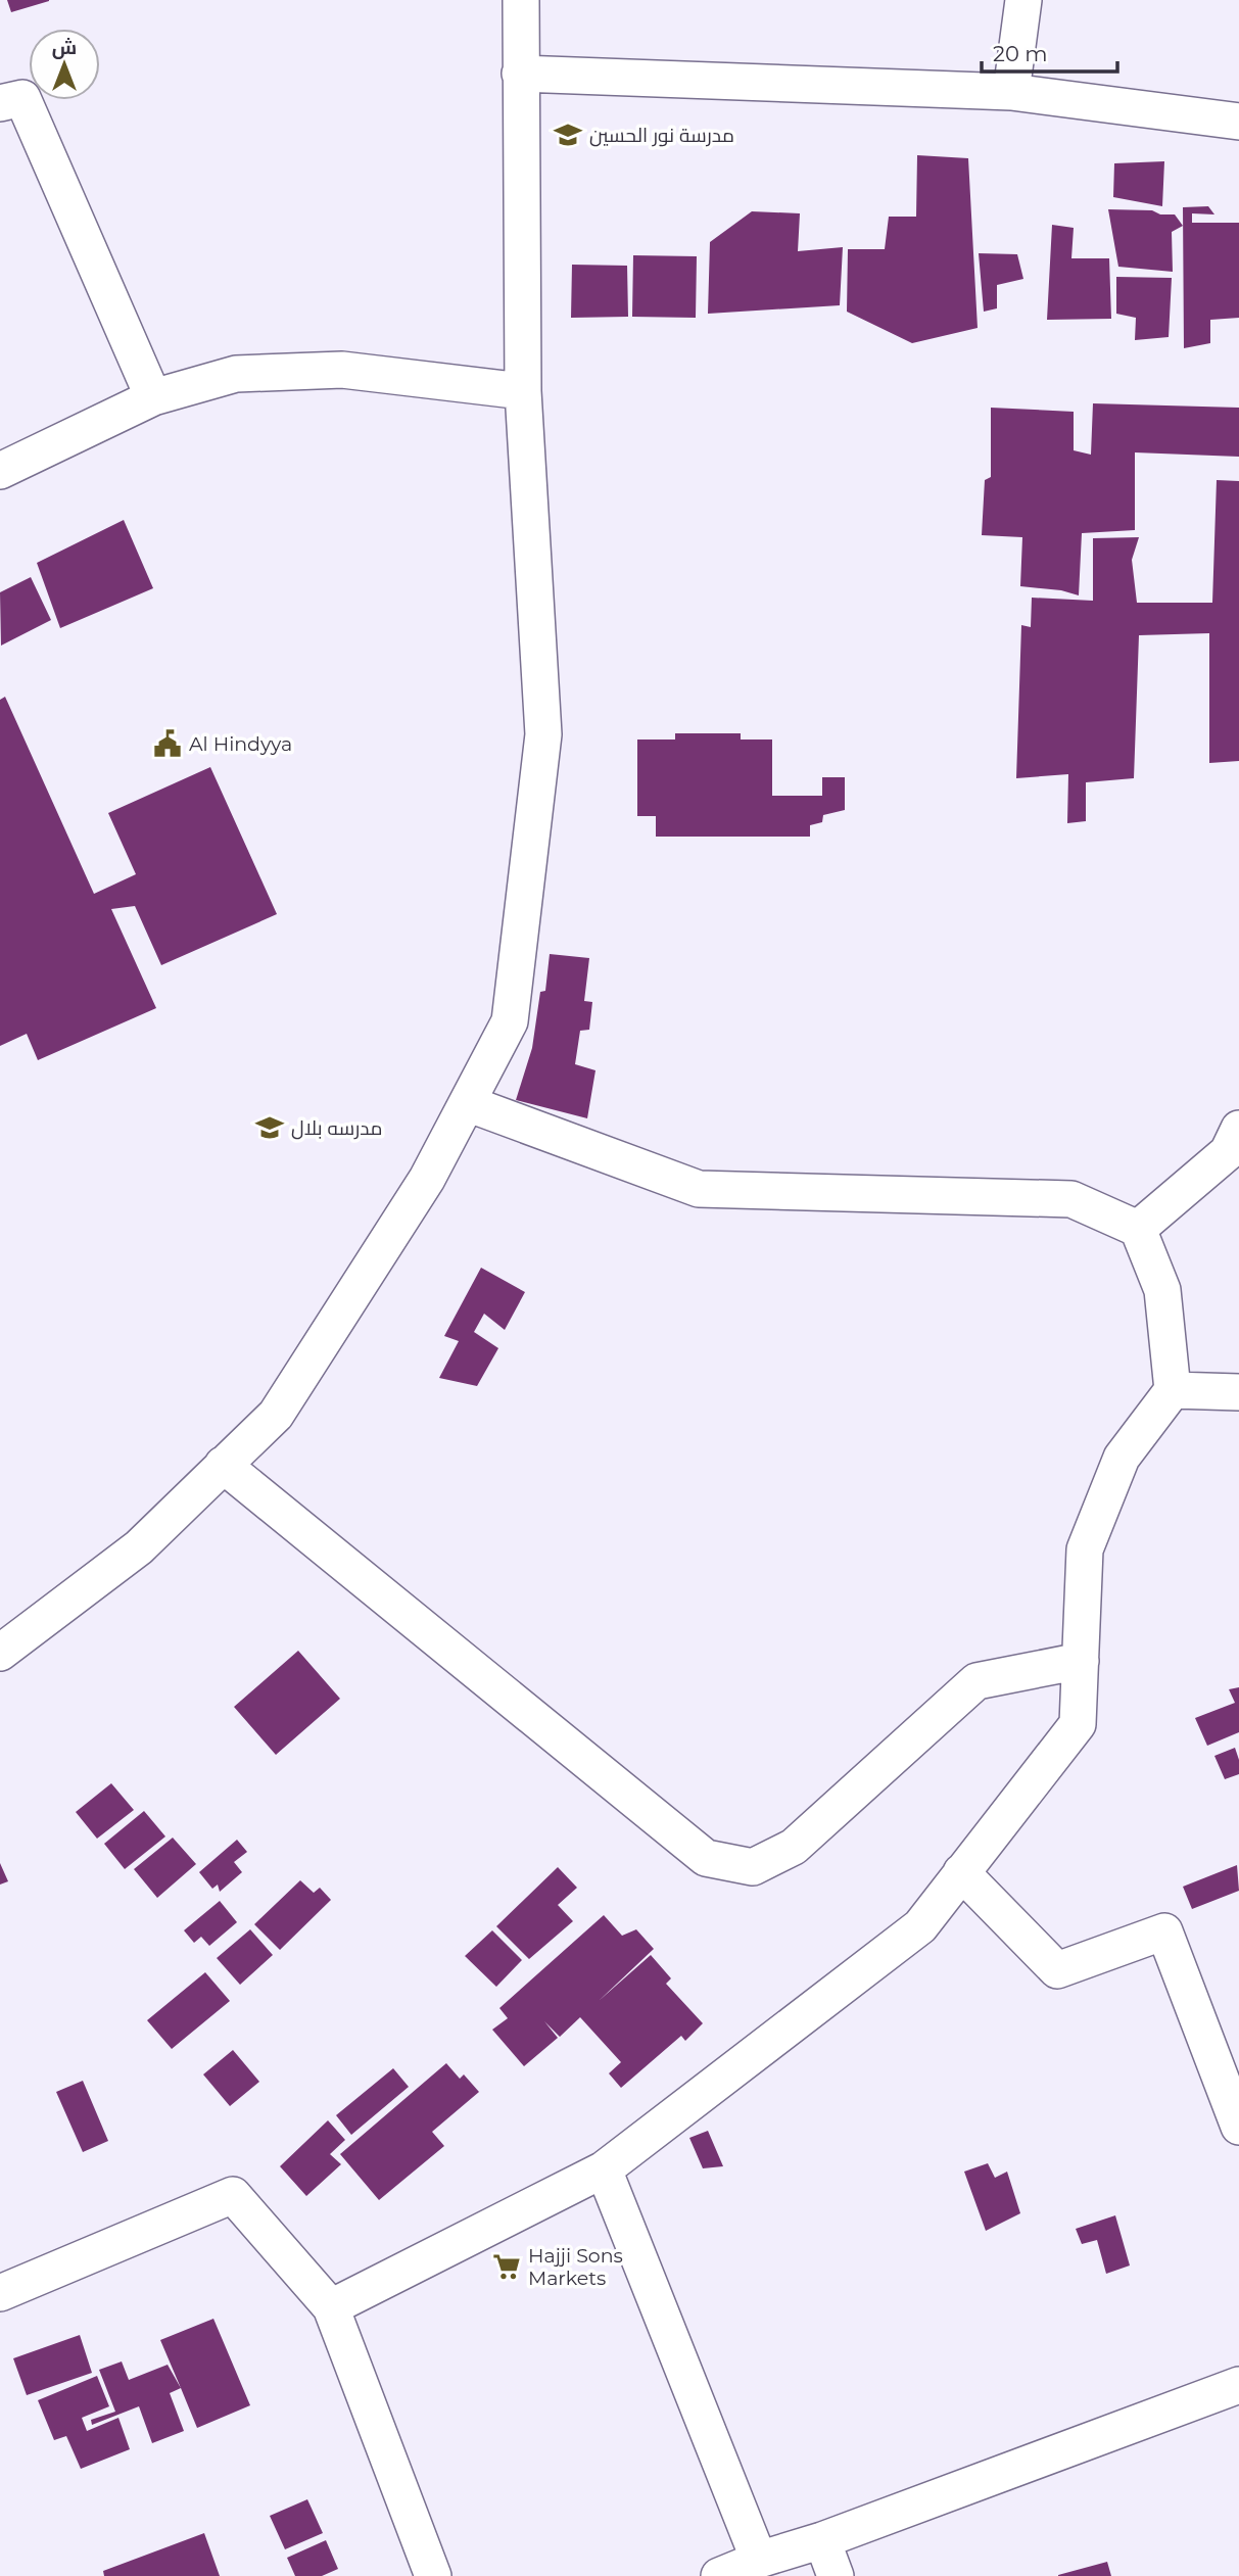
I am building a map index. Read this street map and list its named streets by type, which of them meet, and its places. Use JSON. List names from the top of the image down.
{
  "places": {
    "school or university": ["مدرسة نور الحسين", "مدرسه بلال"],
    "public building": ["Al Hindyya"],
    "supermarket": ["Hajji Sons Markets"]
  },
  "scale_bar": "20 m",
  "north": "top"
}
